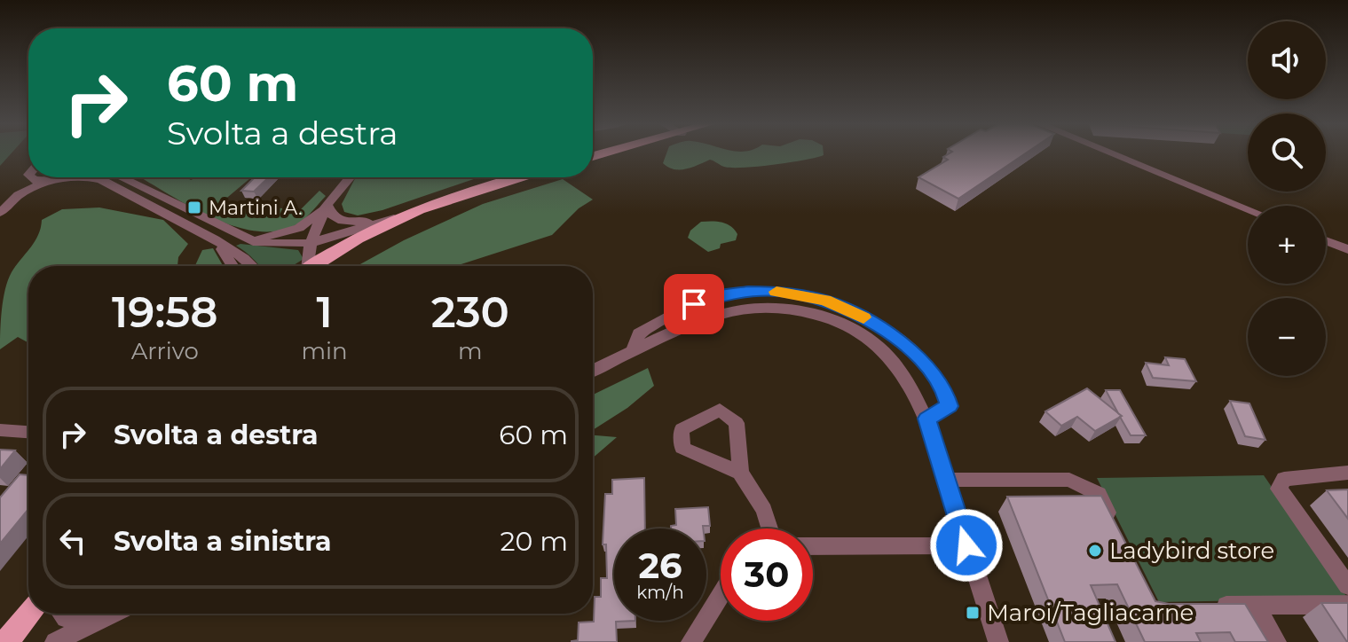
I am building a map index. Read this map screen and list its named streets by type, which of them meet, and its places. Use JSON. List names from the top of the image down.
{
  "places": {
    "transit": ["Martini A.", "Maroi/Tagliacarne"],
    "other": ["Ladybird store"]
  },
  "page": {
    "map_buttons": ["+", "−"],
    "turn": ["60 m", "Svolta a destra"],
    "eta": [
      "19:58",
      "Arrivo",
      "1",
      "min",
      "230",
      "m"
    ],
    "list": [
      {
        "name": "Svolta a destra",
        "value": "60 m"
      },
      {
        "name": "Svolta a sinistra",
        "value": "20 m"
      }
    ],
    "speed": "26 km/h",
    "limit": "30"
  }
}
